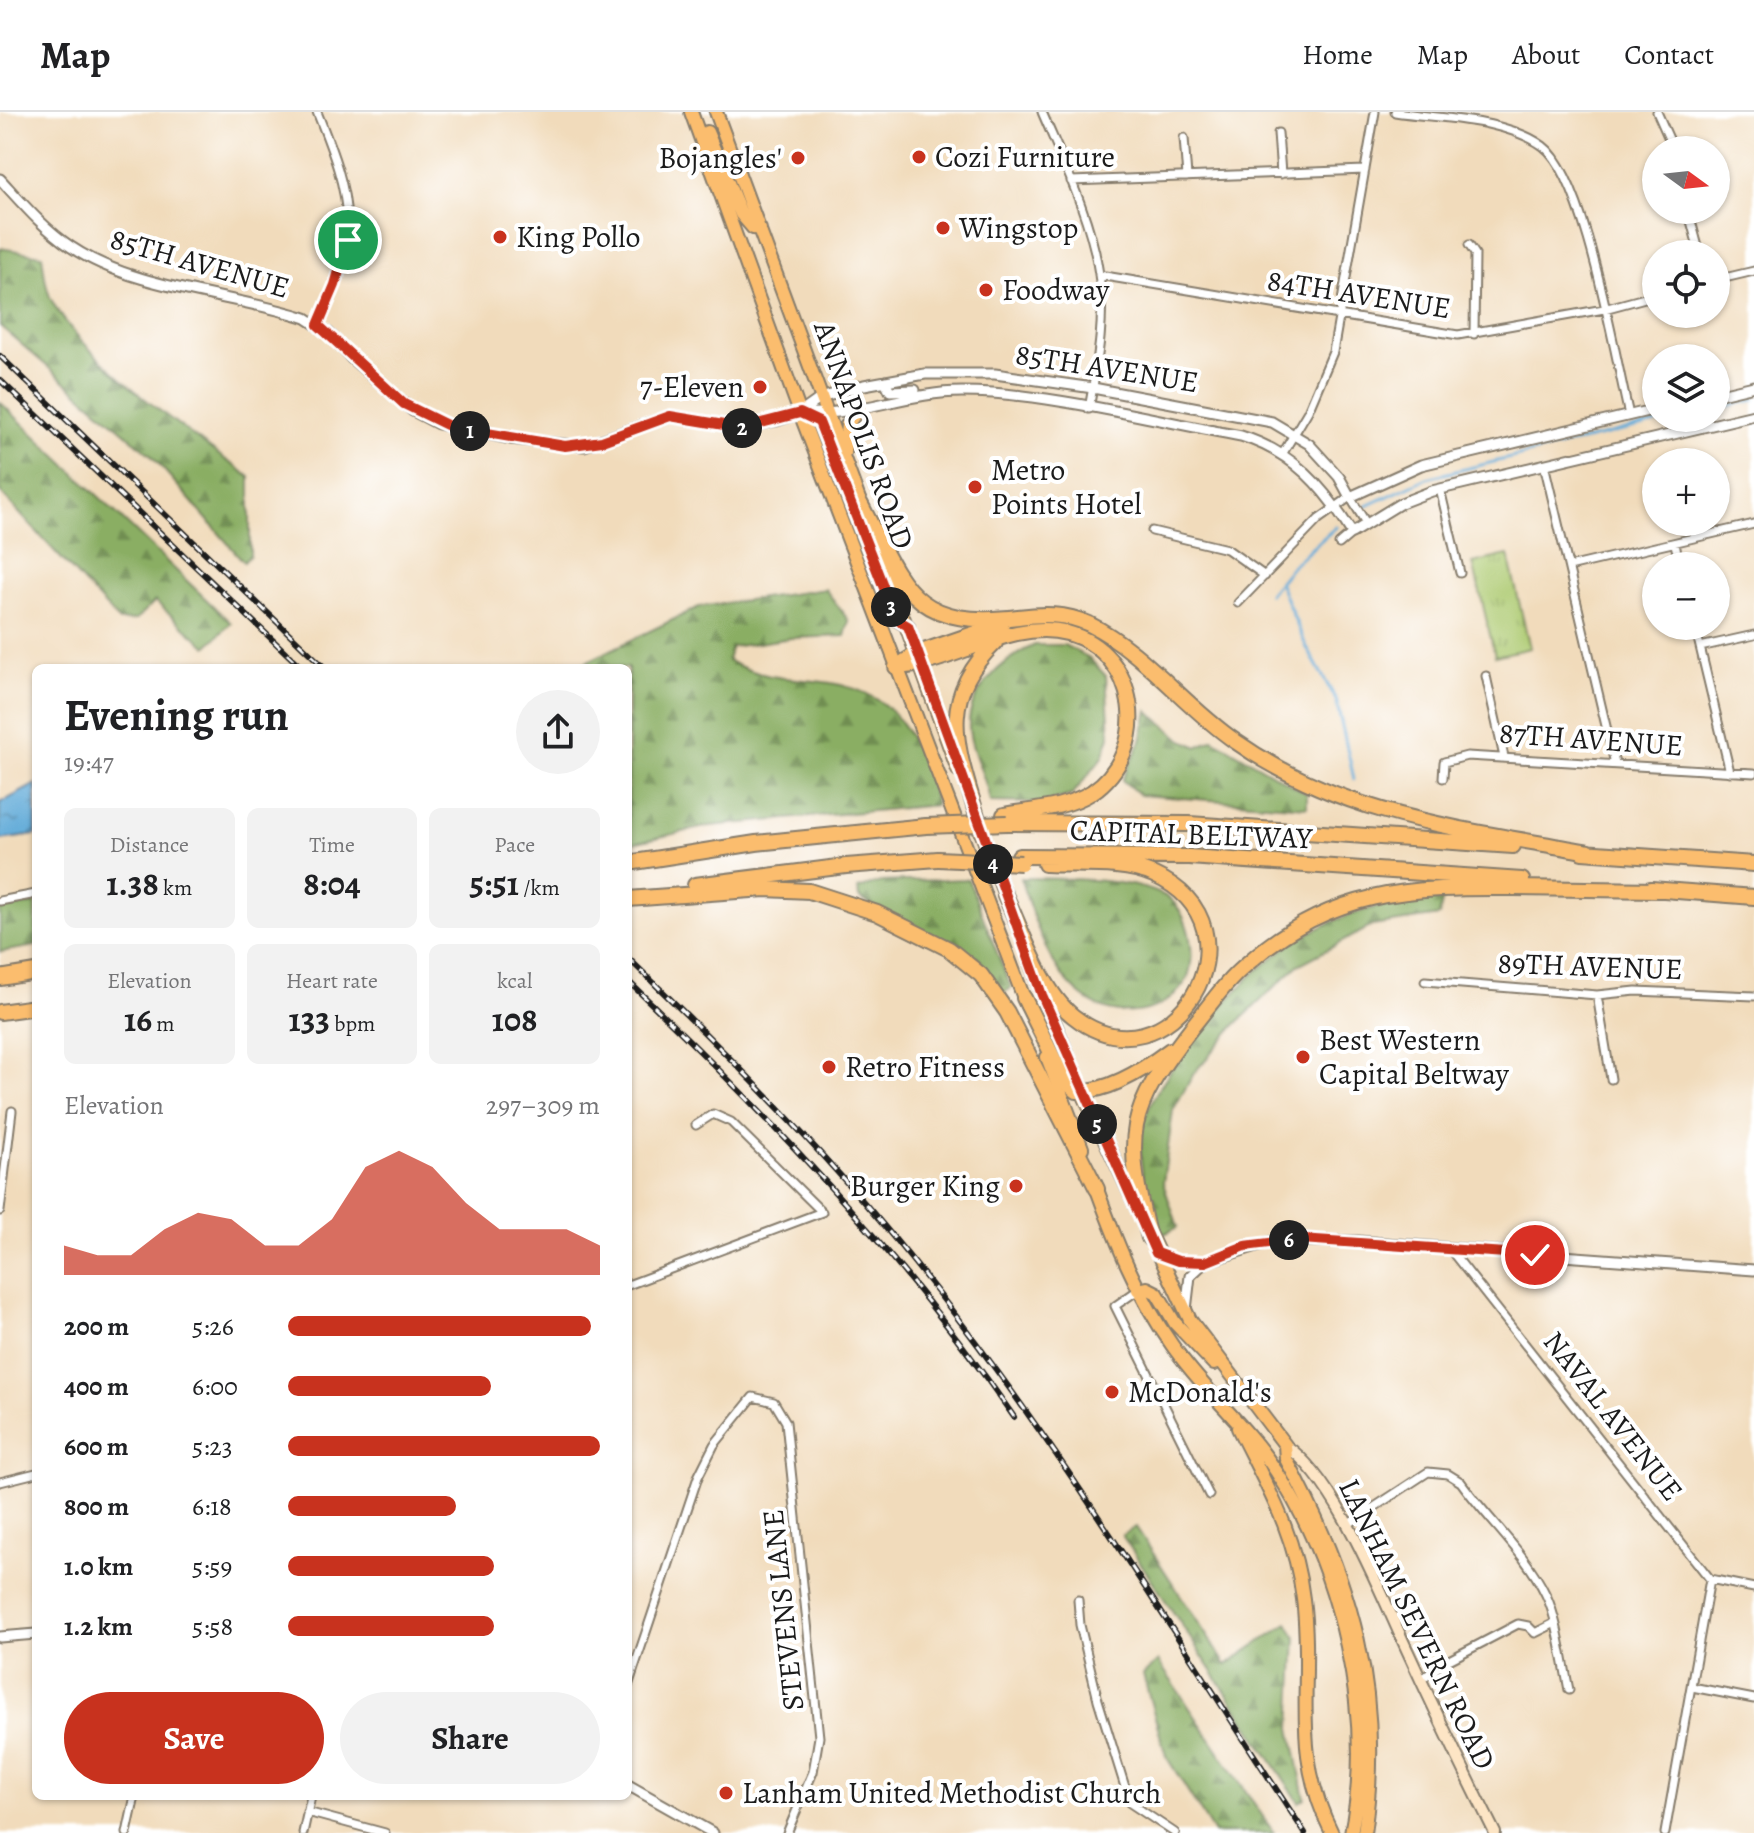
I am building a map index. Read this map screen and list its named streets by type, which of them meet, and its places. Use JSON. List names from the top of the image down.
{
  "streets": {
    "highway": ["CAPITAL BELTWAY"],
    "main road": ["ANNAPOLIS ROAD", "LANHAM SEVERN ROAD"],
    "street": [
      "85TH AVENUE",
      "84TH AVENUE",
      "87TH AVENUE",
      "89TH AVENUE",
      "NAVAL AVENUE",
      "STEVENS LANE"
    ]
  },
  "crossings": [
    ["85TH AVENUE", "ANNAPOLIS ROAD"],
    ["ANNAPOLIS ROAD", "LANHAM SEVERN ROAD"]
  ],
  "places": [
    "Cozi Furniture",
    "Bojangles'",
    "Wingstop",
    "King Pollo",
    "Foodway",
    "7-Eleven",
    "Metro Points Hotel",
    "Best Western Capital Beltway",
    "Retro Fitness",
    "Burger King",
    "McDonald's",
    "Lanham United Methodist Church"
  ],
  "north": "right",
  "page": {
    "header": "Map",
    "nav": [
      "Home",
      "Map",
      "About",
      "Contact"
    ],
    "map_buttons": ["+", "−"],
    "pins": [
      "2",
      "1",
      "3",
      "4",
      "5",
      "6"
    ],
    "heading": ["Evening run", "19:47"],
    "stats": [
      ["Distance", "1.38 km"],
      ["Time", "8:04"],
      ["Pace", "5:51 /km"],
      ["Elevation", "16 m"],
      ["Heart rate", "133 bpm"],
      ["kcal", "108"]
    ],
    "chart": ["Elevation", "297–309 m"],
    "list": [
      {
        "name": "200 m",
        "note": "5:26"
      },
      {
        "name": "400 m",
        "note": "6:00"
      },
      {
        "name": "600 m",
        "note": "5:23"
      },
      {
        "name": "800 m",
        "note": "6:18"
      },
      {
        "name": "1.0 km",
        "note": "5:59"
      },
      {
        "name": "1.2 km",
        "note": "5:58"
      }
    ],
    "buttons": ["Save", "Share"]
  }
}
